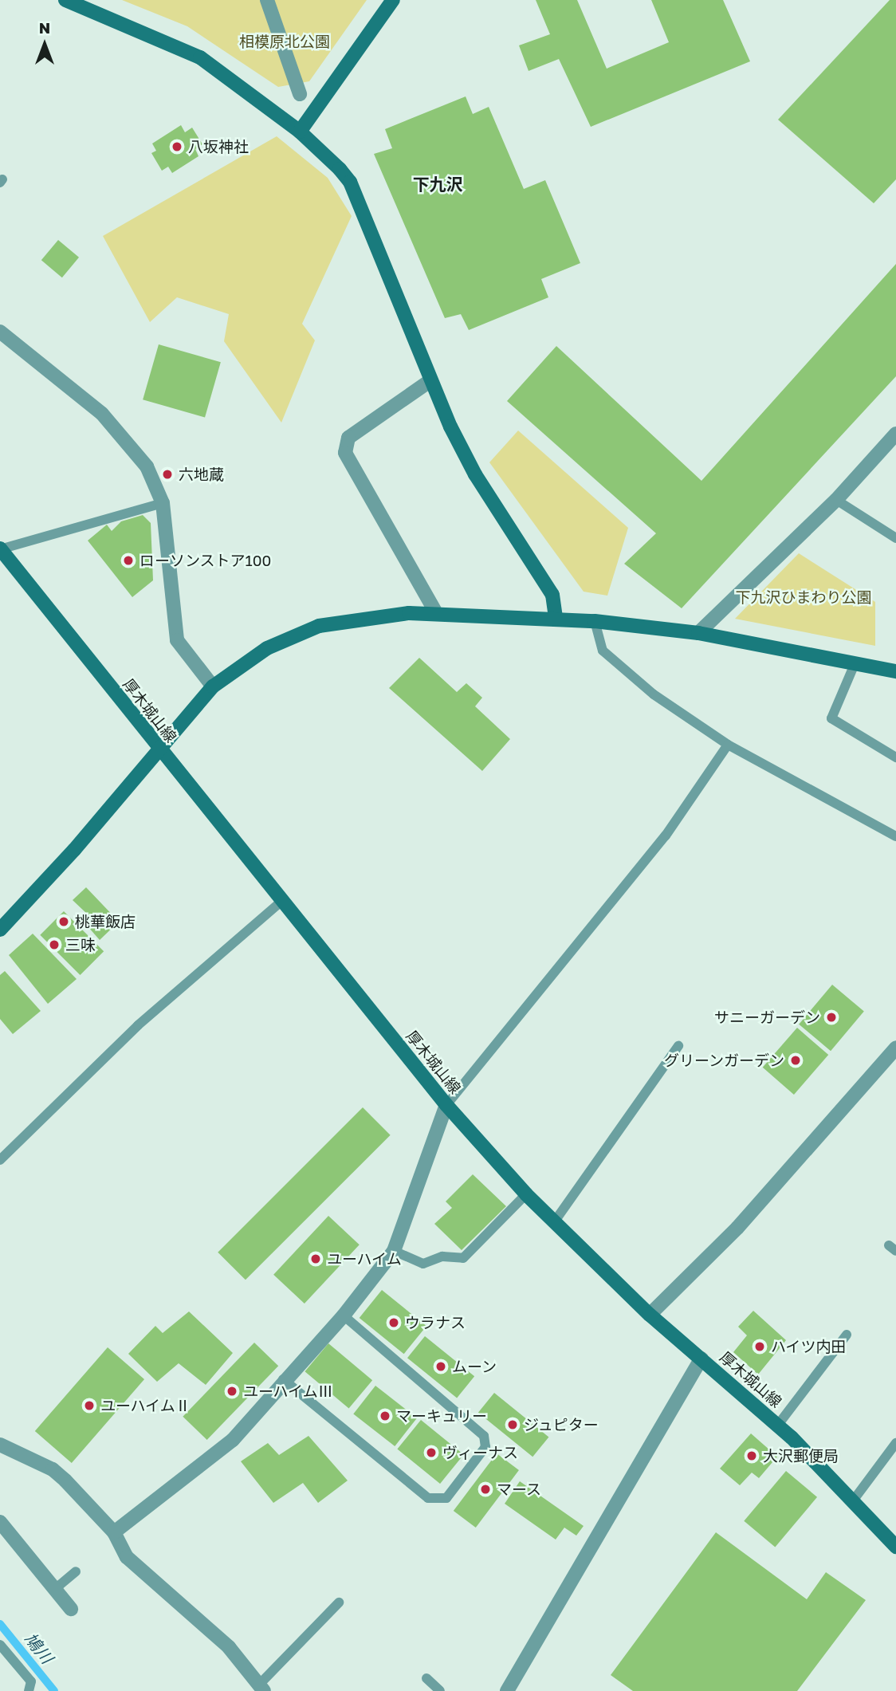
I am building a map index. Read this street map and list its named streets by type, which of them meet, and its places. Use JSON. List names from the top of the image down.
{
  "streets": {
    "street": ["厚木城山線"]
  },
  "districts": ["下九沢"],
  "water": ["鳩川"],
  "parks": ["相模原北公園", "下九沢ひまわり公園"],
  "places": [
    "八坂神社",
    "六地蔵",
    "ローソンストア100",
    "桃華飯店",
    "三味",
    "サニーガーデン",
    "グリーンガーデン",
    "ユーハイム",
    "ウラナス",
    "ハイツ内田",
    "ムーン",
    "ユーハイムⅢ",
    "ユーハイムⅡ",
    "マーキュリー",
    "ジュピター",
    "ヴィーナス",
    "大沢郵便局",
    "マース"
  ],
  "north": "top"
}
